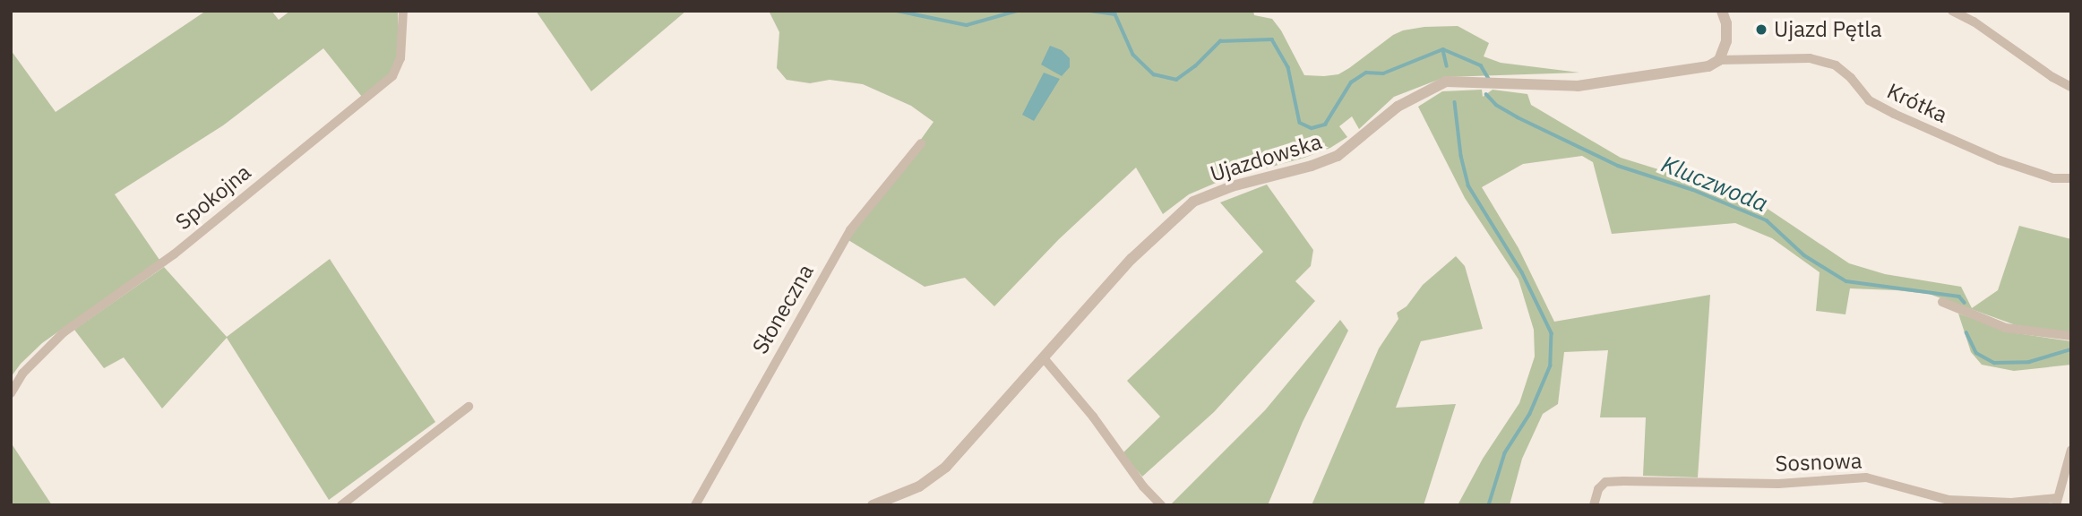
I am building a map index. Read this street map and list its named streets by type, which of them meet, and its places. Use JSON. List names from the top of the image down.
{
  "streets": {
    "street": [
      "Krótka",
      "Ujazdowska",
      "Spokojna",
      "Słoneczna",
      "Sosnowa"
    ]
  },
  "crossings": [
    ["Krótka", "Ujazdowska"]
  ],
  "water": ["Kluczwoda"],
  "places": ["Ujazd Pętla"]
}
